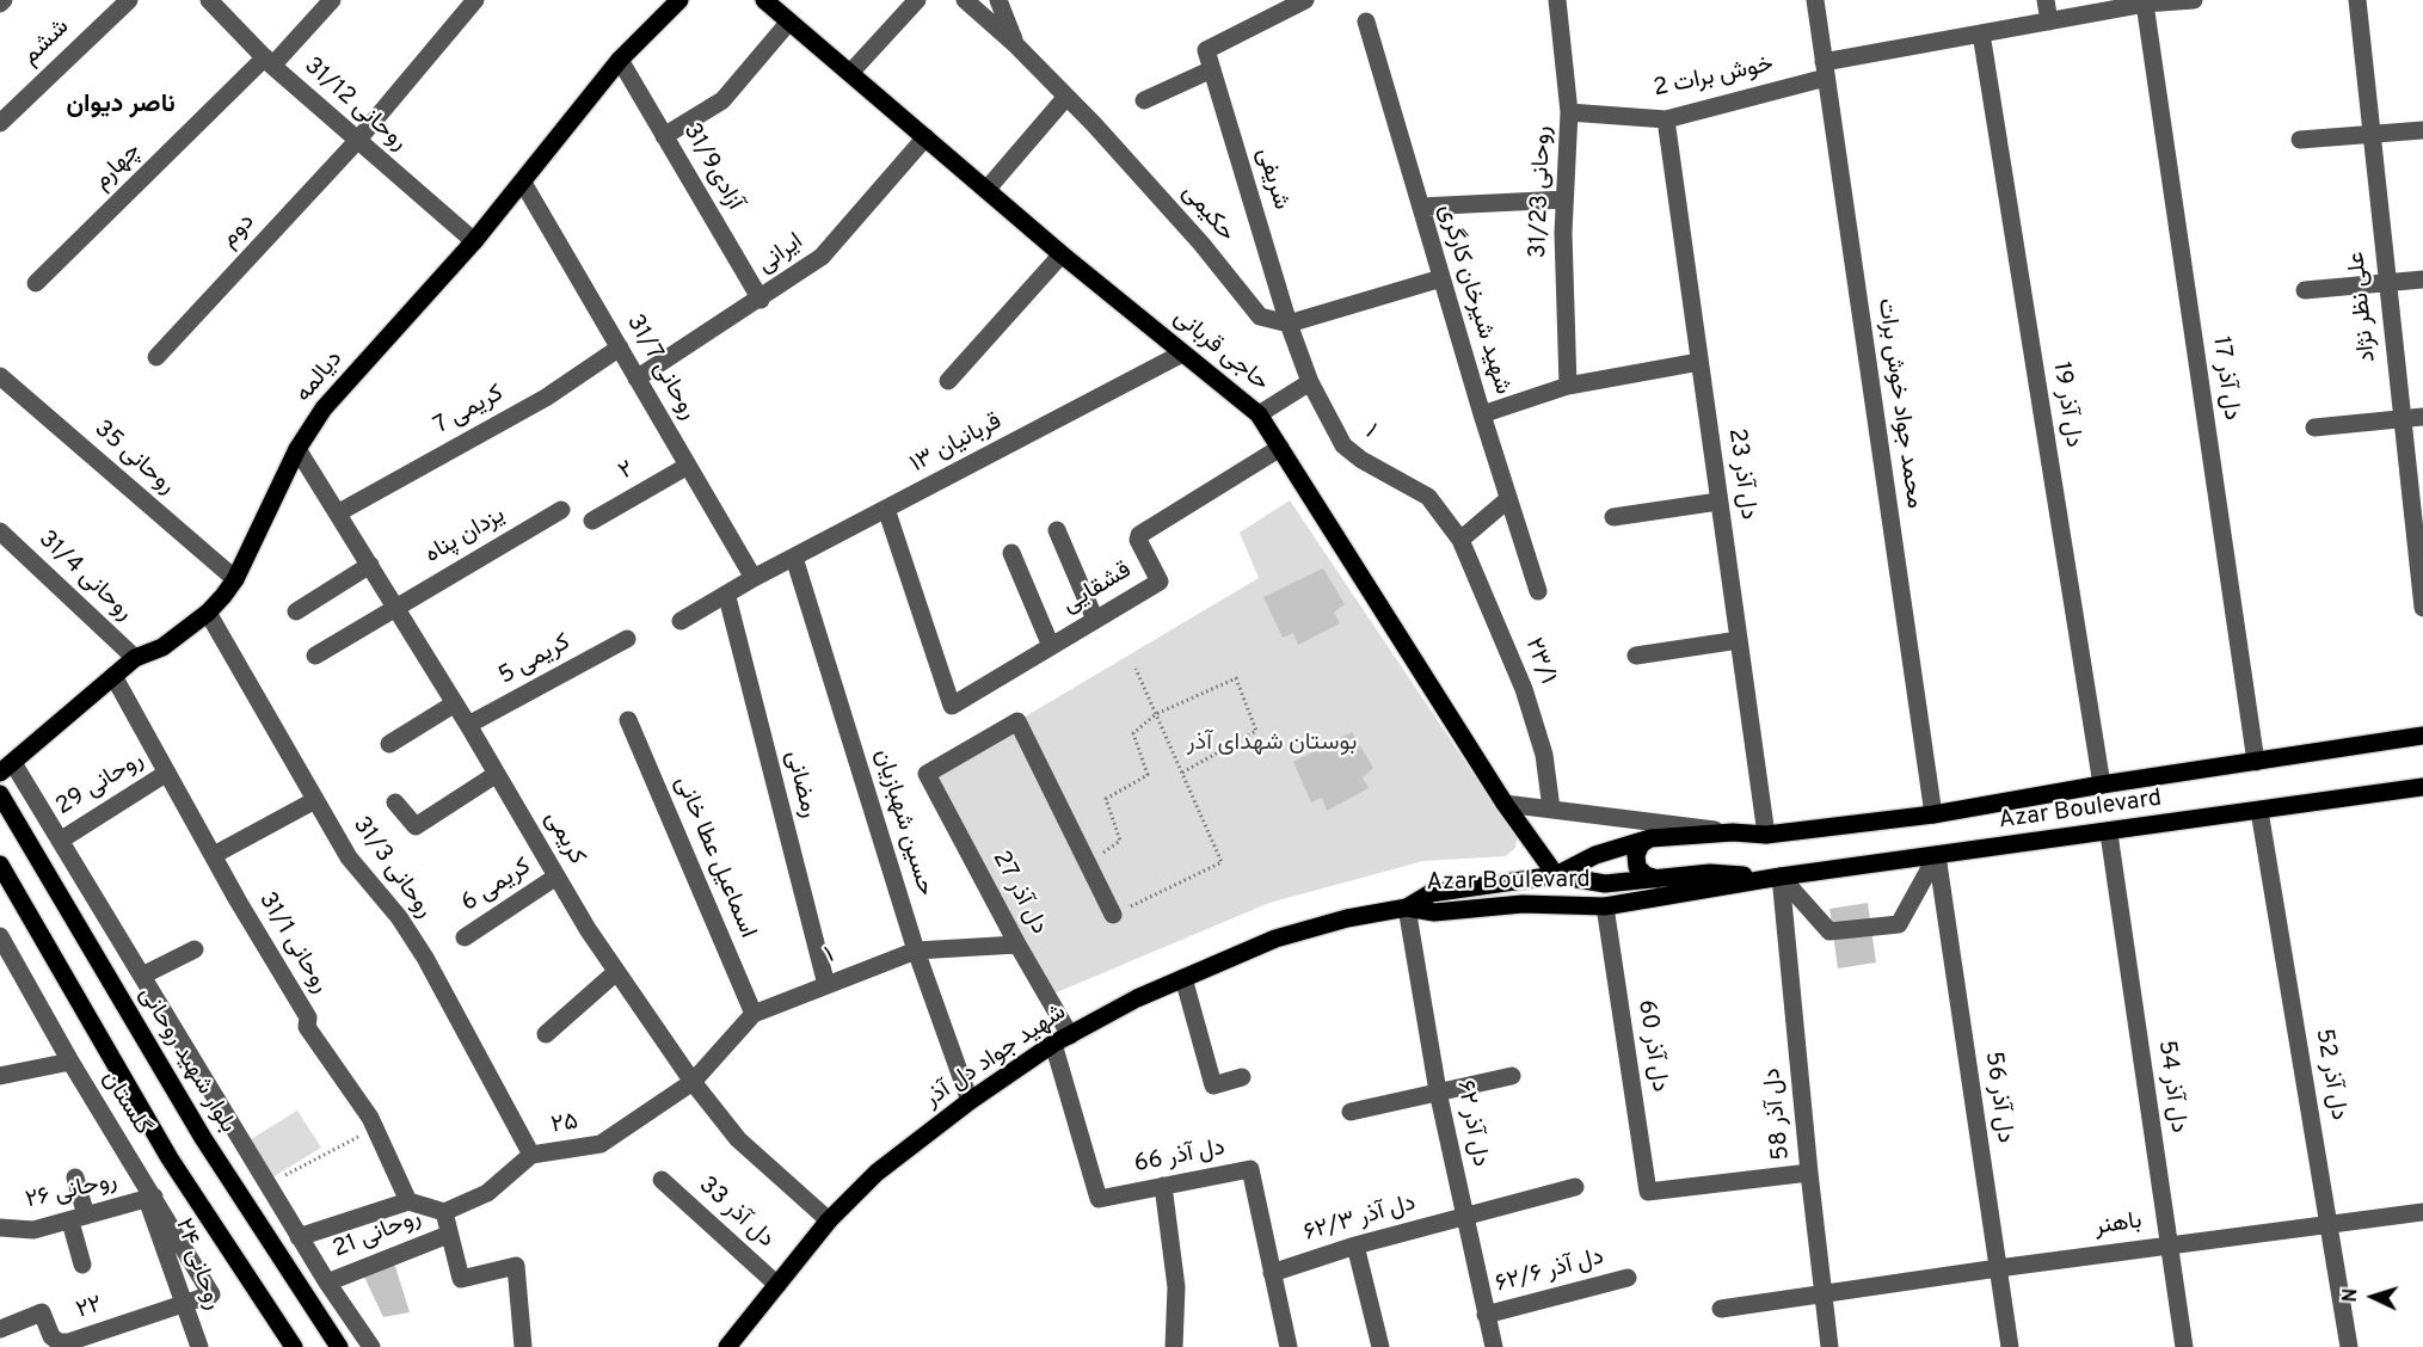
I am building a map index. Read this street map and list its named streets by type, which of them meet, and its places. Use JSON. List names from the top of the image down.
{
  "streets": {
    "main road": [
      "حاجی قربانی",
      "دیالمه",
      "Azar Boulevard",
      "شهید جواد دل آذر",
      "بلوار شهید روحانی"
    ],
    "street": [
      "ششم",
      "خوش برات 2",
      "روحانی 31/12",
      "چهارم",
      "آزادی31/9",
      "شریفی",
      "روحانی 31/23",
      "حکیمی",
      "دوم",
      "ایرانی",
      "شهید شیرخان کارگری",
      "علی نظر نژاد",
      "روحانی 31/7",
      "دل آذر 17",
      "محمد جواد خوش برات",
      "دل آذر 19",
      "کریمی 7",
      "۱",
      "۱۳ قربانیان",
      "روحانی 35",
      "۲",
      "دل آذر 23",
      "یزدان پناه",
      "روحانی 31/4",
      "قشقایی",
      "کریمی 5",
      "۲۳/۱",
      "روحانی 29",
      "رمضانی",
      "حسین شهبازیان",
      "کریمی",
      "اسماعیل عطا خانی",
      "روحانی 31/3",
      "کریمی 6",
      "دل آذر 27",
      "روحانی 31/1",
      "دل آذر 60",
      "دل آذر 52",
      "دل آذر 54",
      "دل آذر 56",
      "گلستان",
      "دل آذر 58",
      "دل آذر ۶۲",
      "۲۵",
      "دل آذر 66",
      "روحانی ۲۶",
      "دل آذر 33",
      "دل آذر ۶۲/۳",
      "باهنر",
      "روحانی 21",
      "روحانی ۲۴",
      "دل آذر ۶۲/۶",
      "۲۲"
    ]
  },
  "crossings": [
    ["خوش برات 2", "روحانی 31/23"],
    ["خوش برات 2", "دل آذر 17"],
    ["خوش برات 2", "محمد جواد خوش برات"],
    ["خوش برات 2", "دل آذر 19"],
    ["خوش برات 2", "دل آذر 23"],
    ["روحانی 31/12", "چهارم"],
    ["روحانی 31/12", "دوم"],
    ["روحانی 31/12", "دیالمه"],
    ["آزادی31/9", "ایرانی"],
    ["آزادی31/9", "دیالمه"],
    ["شریفی", "حکیمی"],
    ["شریفی", "۱"],
    ["ایرانی", "حاجی قربانی"],
    ["ایرانی", "روحانی 31/7"],
    ["حاجی قربانی", "۱۳ قربانیان"],
    ["حاجی قربانی", "قشقایی"],
    ["حاجی قربانی", "Azar Boulevard"],
    ["روحانی 31/7", "دیالمه"],
    ["روحانی 31/7", "کریمی 7"],
    ["روحانی 31/7", "۱۳ قربانیان"],
    ["روحانی 31/7", "۲"],
    ["دیالمه", "روحانی 35"],
    ["دیالمه", "روحانی 31/4"],
    ["دیالمه", "کریمی"],
    ["دیالمه", "روحانی 31/3"],
    ["دیالمه", "روحانی 31/1"],
    ["دل آذر 17", "Azar Boulevard"],
    ["محمد جواد خوش برات", "Azar Boulevard"],
    ["دل آذر 19", "Azar Boulevard"],
    ["کریمی 7", "کریمی"],
    ["۱", "۲۳/۱"],
    ["۱", "رمضانی"],
    ["۱", "حسین شهبازیان"],
    ["۱", "کریمی"],
    ["۱", "اسماعیل عطا خانی"],
    ["۱", "دل آذر 27"],
    ["۱", "۲۵"],
    ["۱۳ قربانیان", "قشقایی"],
    ["۱۳ قربانیان", "رمضانی"],
    ["۱۳ قربانیان", "حسین شهبازیان"],
    ["دل آذر 23", "Azar Boulevard"],
    ["یزدان پناه", "کریمی"],
    ["کریمی 5", "کریمی"],
    ["روحانی 29", "روحانی 31/1"],
    ["Azar Boulevard", "دل آذر 60"],
    ["Azar Boulevard", "شهید جواد دل آذر"],
    ["Azar Boulevard", "دل آذر 52"],
    ["Azar Boulevard", "دل آذر 54"],
    ["Azar Boulevard", "دل آذر 56"],
    ["Azar Boulevard", "دل آذر 58"],
    ["Azar Boulevard", "دل آذر ۶۲"],
    ["حسین شهبازیان", "شهید جواد دل آذر"],
    ["کریمی", "کریمی 6"],
    ["کریمی", "شهید جواد دل آذر"],
    ["کریمی", "۲۵"],
    ["روحانی 31/3", "۲۵"],
    ["دل آذر 27", "شهید جواد دل آذر"],
    ["دل آذر 60", "دل آذر 58"],
    ["شهید جواد دل آذر", "دل آذر ۶۲"],
    ["شهید جواد دل آذر", "دل آذر 66"],
    ["شهید جواد دل آذر", "دل آذر 33"],
    ["دل آذر 52", "باهنر"],
    ["دل آذر 54", "باهنر"],
    ["دل آذر 56", "باهنر"],
    ["گلستان", "روحانی ۲۶"],
    ["گلستان", "روحانی ۲۴"],
    ["گلستان", "۲۲"],
    ["دل آذر 58", "باهنر"],
    ["دل آذر ۶۲", "دل آذر ۶۲/۳"],
    ["دل آذر ۶۲", "دل آذر ۶۲/۶"],
    ["دل آذر 66", "دل آذر ۶۲/۳"],
    ["روحانی ۲۶", "روحانی ۲۴"],
    ["روحانی ۲۴", "۲۲"]
  ],
  "districts": ["ناصر دیوان"],
  "parks": ["بوستان شهدای آذر"],
  "north": "left"
}
